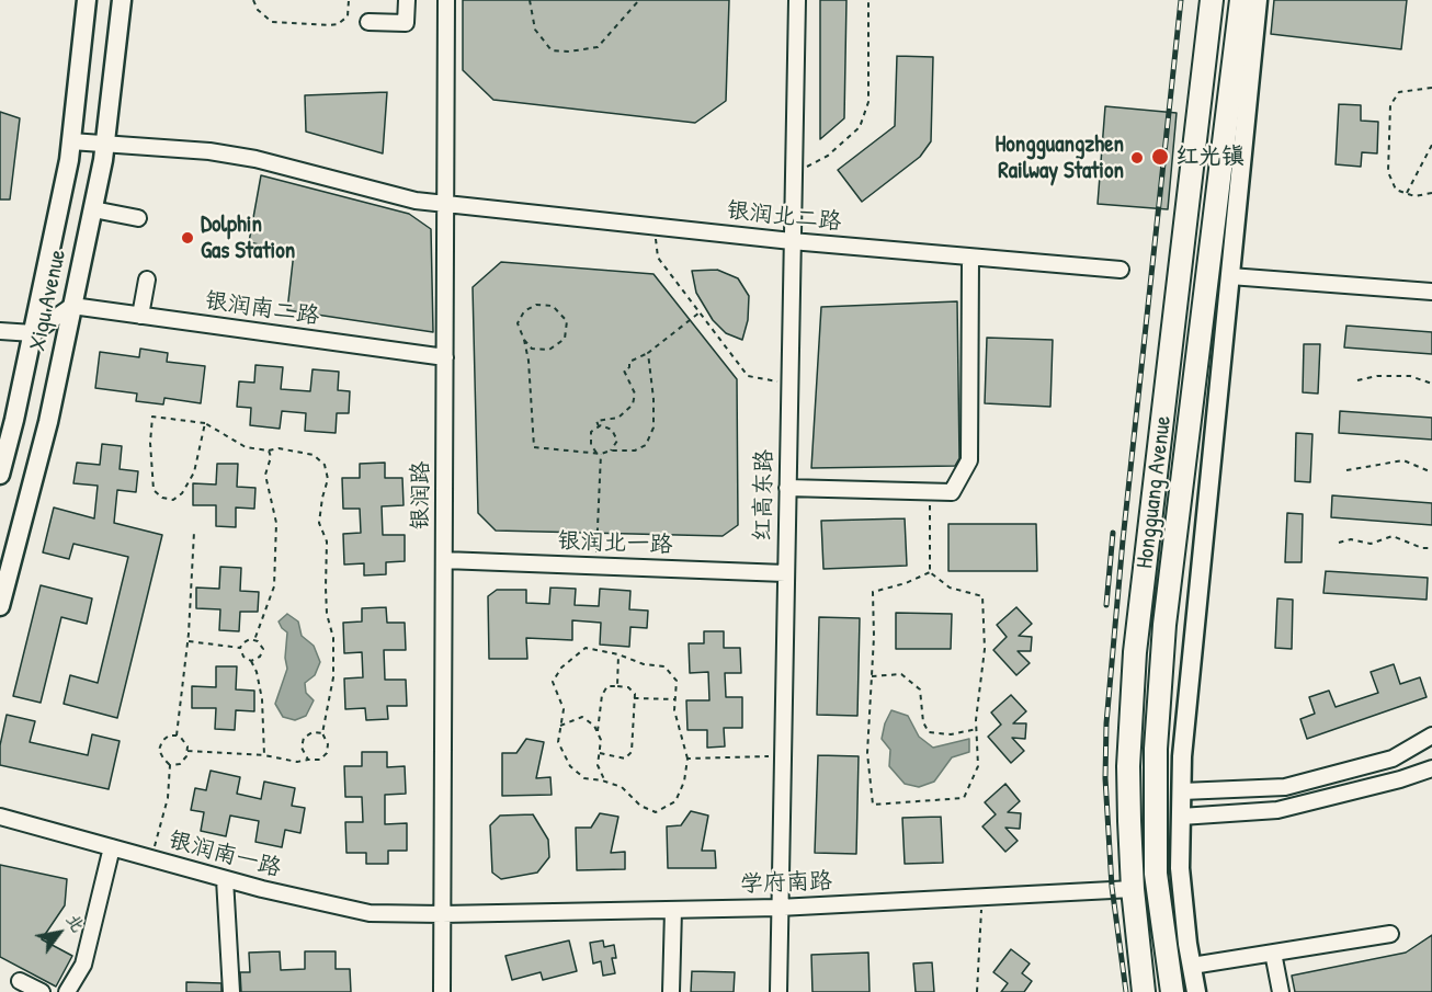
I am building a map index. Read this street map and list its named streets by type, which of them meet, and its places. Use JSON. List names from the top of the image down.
{
  "streets": {
    "highway": ["Hongguang Avenue"],
    "main road": ["Xiqu Avenue"],
    "street": [
      "银润北二路",
      "银润南二路",
      "银润路",
      "红高东路",
      "银润北一路",
      "银润南一路",
      "学府南路"
    ]
  },
  "crossings": [
    ["银润北二路", "Xiqu Avenue"],
    ["银润北二路", "银润路"],
    ["银润北二路", "红高东路"],
    ["Xiqu Avenue", "银润南二路"],
    ["银润南二路", "银润路"],
    ["Hongguang Avenue", "学府南路"],
    ["银润路", "银润北一路"],
    ["银润路", "银润南一路"],
    ["银润路", "学府南路"],
    ["红高东路", "银润北一路"],
    ["红高东路", "学府南路"],
    ["银润南一路", "学府南路"]
  ],
  "places": ["红光镇", "Hongguangzhen Railway Station", "Dolphin Gas Station"],
  "north": "top right"
}
